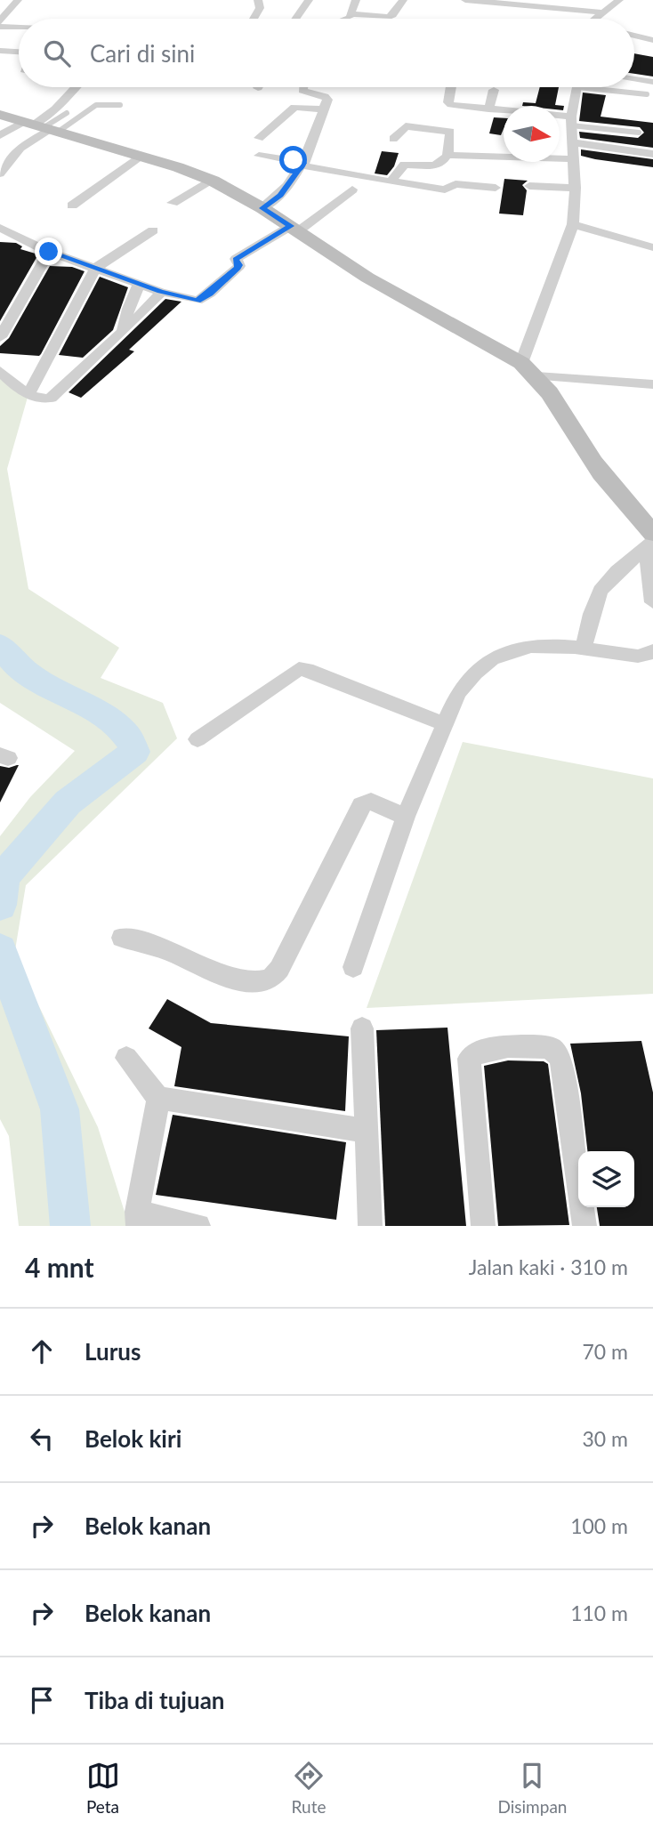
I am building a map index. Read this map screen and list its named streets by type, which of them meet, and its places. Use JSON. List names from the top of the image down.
{
  "north": "right",
  "page": {
    "search": "Cari di sini",
    "heading": ["4 mnt", "Jalan kaki · 310 m"],
    "list": [
      ["Lurus", "70 m"],
      ["Belok kiri", "30 m"],
      ["Belok kanan", "100 m"],
      ["Belok kanan", "110 m"],
      "Tiba di tujuan"
    ],
    "nav": ["Peta", "Rute", "Disimpan"]
  }
}
